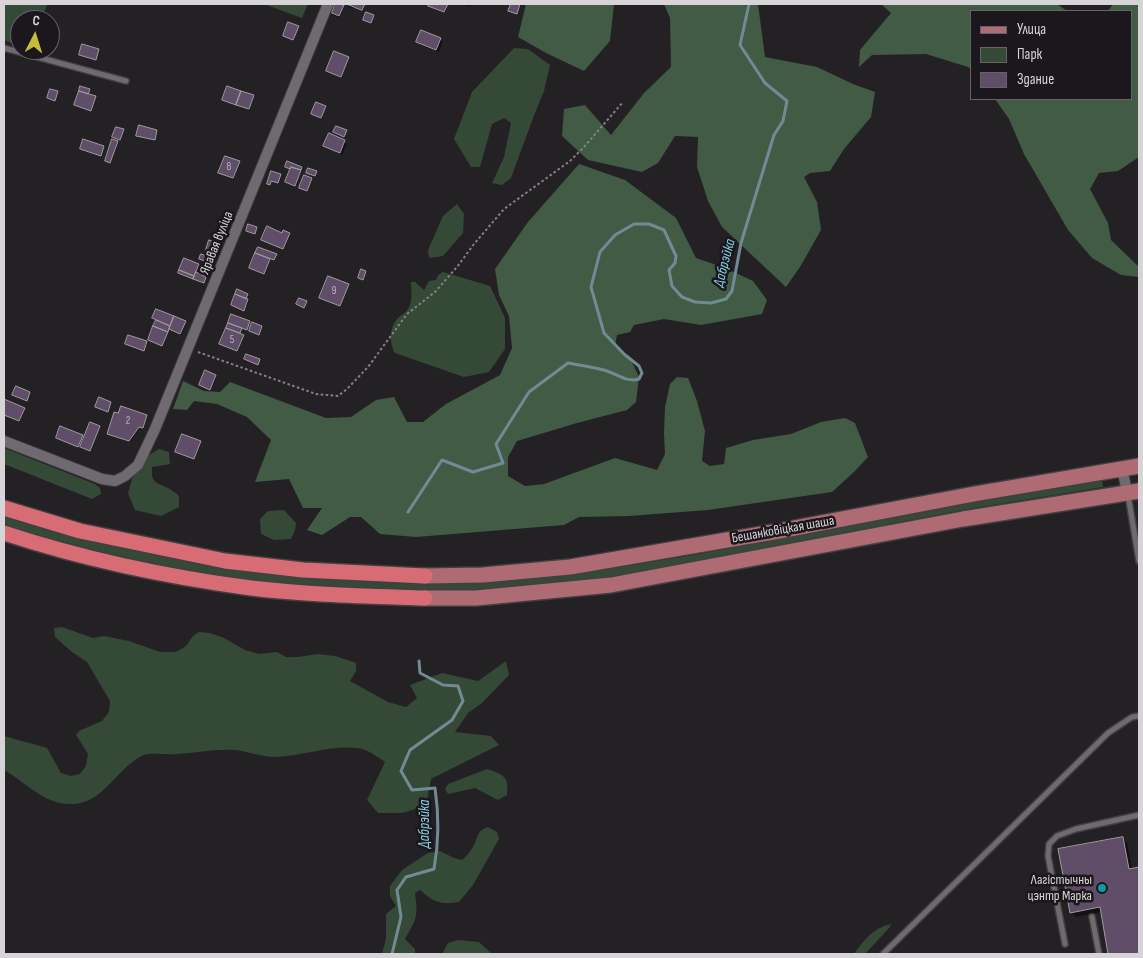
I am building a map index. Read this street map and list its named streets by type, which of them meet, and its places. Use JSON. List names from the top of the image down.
{
  "streets": {
    "main road": ["Бешанковіцкая шаша"],
    "street": ["Яравая вуліца"]
  },
  "water": ["Дабрэйка"],
  "places": ["Лагістычны цэнтр Марка"],
  "house_numbers": [
    "8",
    "9",
    "5",
    "2"
  ],
  "legend": ["Улица", "Парк", "Здание"],
  "north": "top"
}
